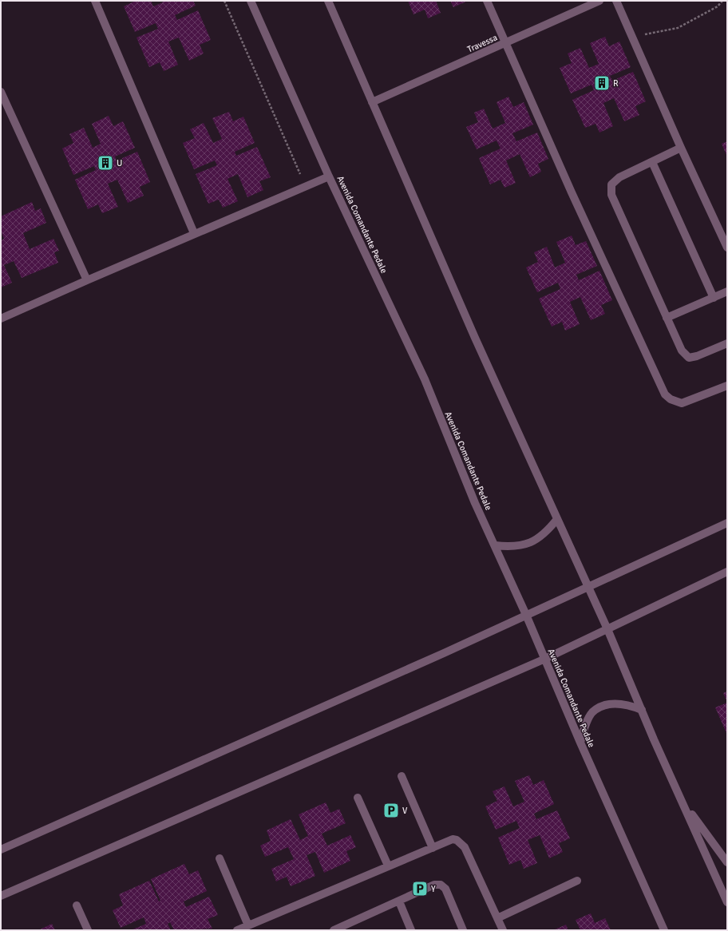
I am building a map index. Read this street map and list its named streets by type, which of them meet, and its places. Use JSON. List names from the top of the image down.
{
  "streets": {
    "street": ["Travessa", "Avenida Comandante Pedale"]
  },
  "places": {
    "building": ["R", "U"],
    "parking": ["V", "Y"]
  }
}
